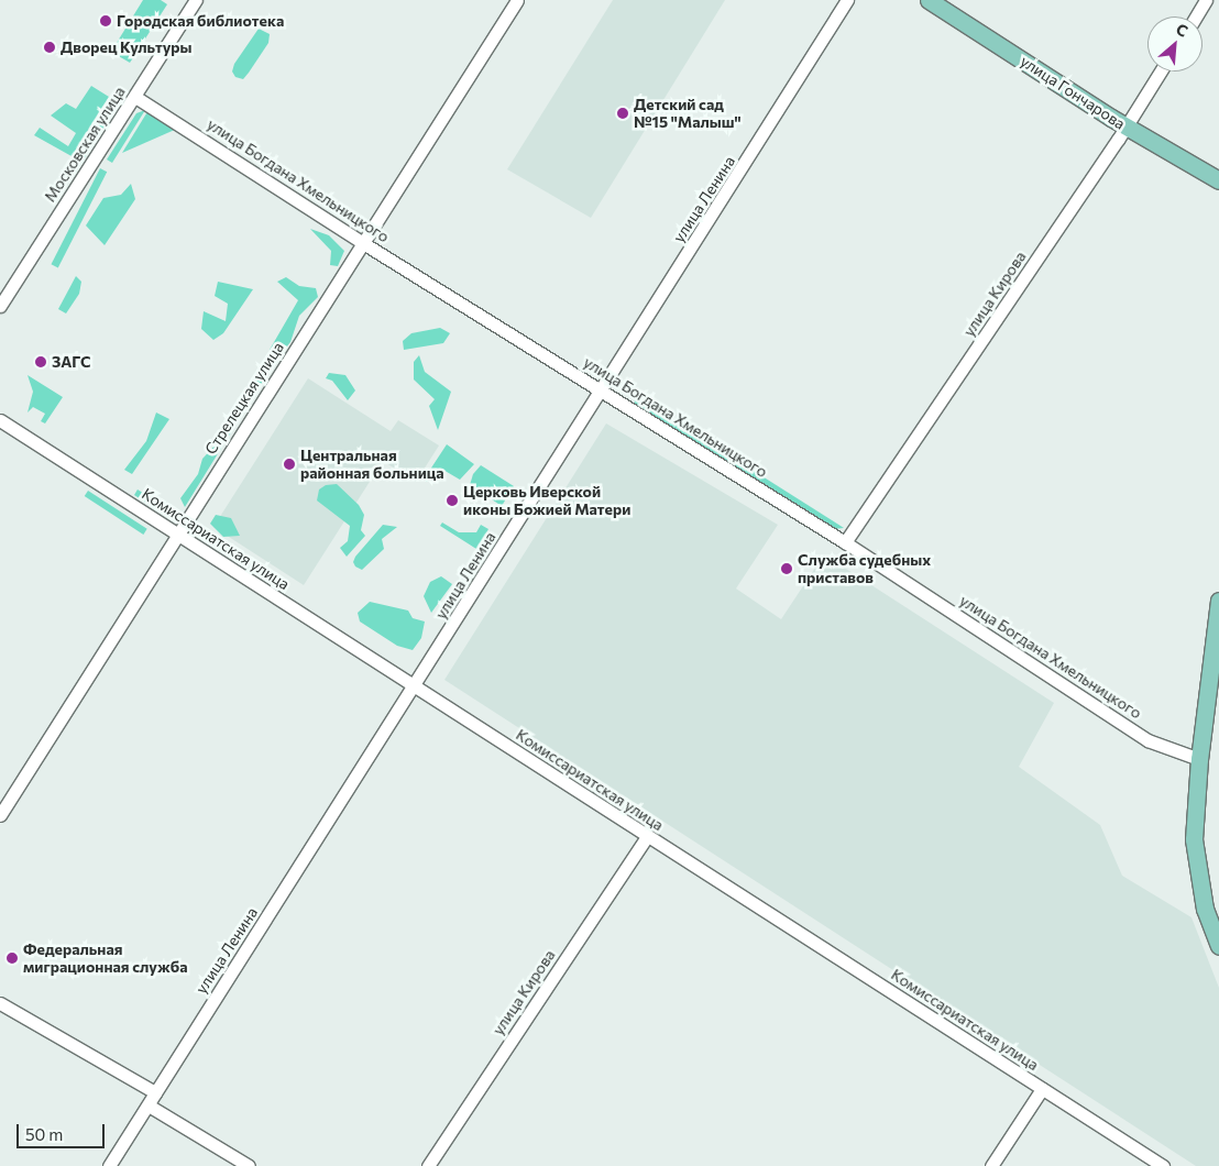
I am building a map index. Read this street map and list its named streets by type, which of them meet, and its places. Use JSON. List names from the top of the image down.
{
  "streets": {
    "main road": ["улица Гончарова"],
    "street": [
      "Московская улица",
      "улица Богдана Хмельницкого",
      "улица Ленина",
      "улица Кирова",
      "Стрелецкая улица",
      "Комиссариатская улица"
    ]
  },
  "crossings": [
    ["улица Гончарова", "улица Кирова"],
    ["Московская улица", "улица Богдана Хмельницкого"],
    ["улица Богдана Хмельницкого", "улица Ленина"],
    ["улица Богдана Хмельницкого", "улица Кирова"],
    ["улица Богдана Хмельницкого", "Стрелецкая улица"],
    ["улица Ленина", "Комиссариатская улица"],
    ["улица Кирова", "Комиссариатская улица"],
    ["Стрелецкая улица", "Комиссариатская улица"]
  ],
  "places": [
    "Городская библиотека",
    "Дворец Культуры",
    "Детский сад №15 \"Малыш\"",
    "ЗАГС",
    "Центральная районная больница",
    "Церковь Иверской иконы Божией Матери",
    "Служба судебных приставов",
    "Федеральная миграционная служба"
  ],
  "scale_bar": "50 m",
  "north": "top right"
}
